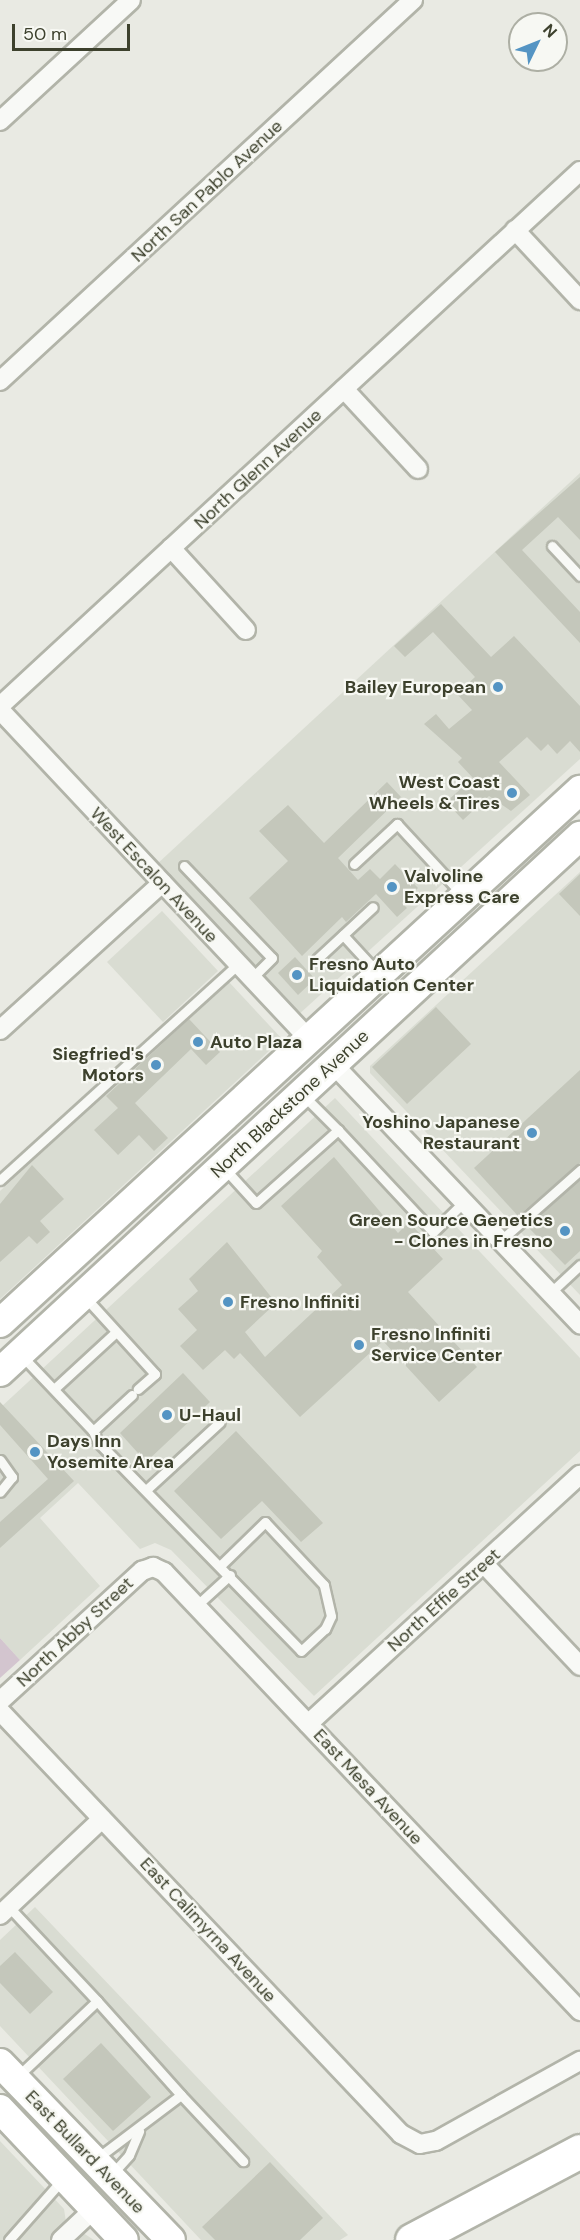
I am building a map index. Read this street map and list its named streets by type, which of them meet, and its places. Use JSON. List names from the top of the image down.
{
  "streets": {
    "main road": ["North Blackstone Avenue", "East Bullard Avenue"],
    "street": [
      "North San Pablo Avenue",
      "North Glenn Avenue",
      "West Escalon Avenue",
      "North Effie Street",
      "North Abby Street",
      "East Mesa Avenue",
      "East Calimyrna Avenue"
    ]
  },
  "crossings": [
    ["North Glenn Avenue", "West Escalon Avenue"],
    ["West Escalon Avenue", "North Blackstone Avenue"],
    ["North Effie Street", "East Mesa Avenue"],
    ["North Abby Street", "East Mesa Avenue"]
  ],
  "places": [
    "Bailey European",
    "West Coast Wheels & Tires",
    "Valvoline Express Care",
    "Fresno Auto Liquidation Center",
    "Auto Plaza",
    "Siegfried's Motors",
    "Yoshino Japanese Restaurant",
    "Green Source Genetics - Clones in Fresno",
    "Fresno Infiniti",
    "Fresno Infiniti Service Center",
    "U-Haul",
    "Days Inn Yosemite Area"
  ],
  "scale_bar": "50 m",
  "north": "top right"
}
